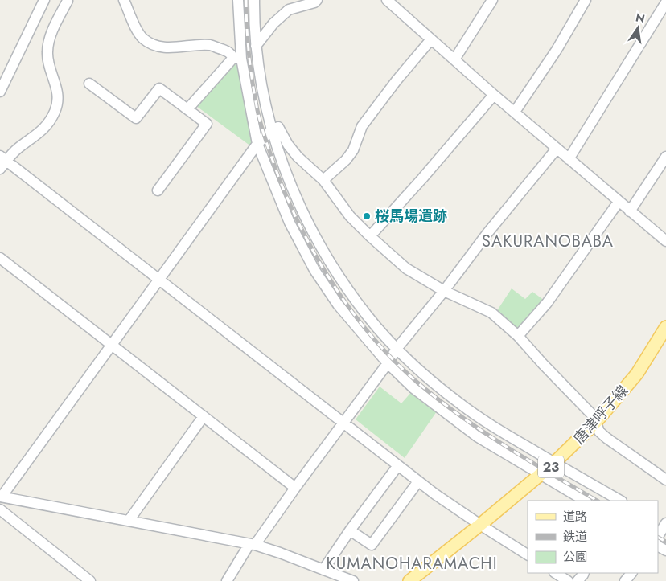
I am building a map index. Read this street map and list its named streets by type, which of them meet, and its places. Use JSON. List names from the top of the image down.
{
  "streets": {
    "main road": ["唐津呼子線", "23"]
  },
  "districts": ["SAKURANOBABA", "KUMANOHARAMACHI"],
  "places": ["桜馬場遺跡"],
  "legend": ["道路", "鉄道", "公園"],
  "north": "top"
}
